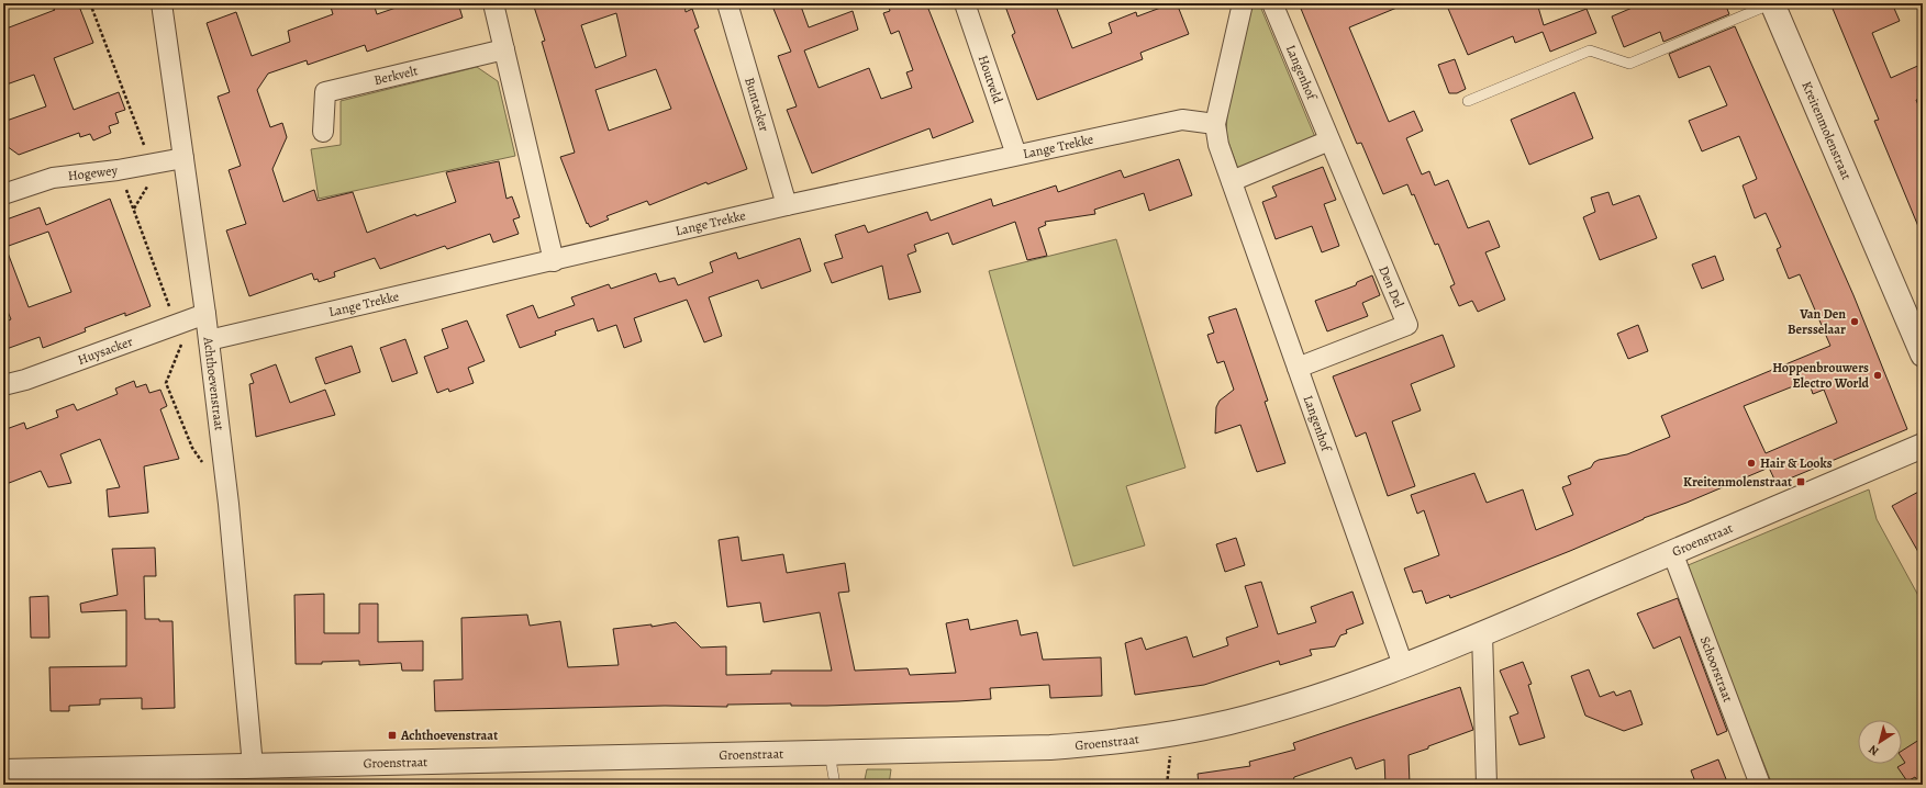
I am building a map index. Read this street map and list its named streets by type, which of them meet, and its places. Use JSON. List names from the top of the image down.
{
  "streets": {
    "street": [
      "Langenhof",
      "Berkvelt",
      "Houtveld",
      "Buntacker",
      "Kreitenmolenstraat",
      "Lange Trekke",
      "Hogewey",
      "Den Del",
      "Huysacker",
      "Achthoevenstraat",
      "Groenstraat",
      "Schoorstraat"
    ]
  },
  "crossings": [
    ["Langenhof", "Lange Trekke"],
    ["Langenhof", "Den Del"],
    ["Langenhof", "Groenstraat"],
    ["Houtveld", "Lange Trekke"],
    ["Buntacker", "Lange Trekke"],
    ["Lange Trekke", "Achthoevenstraat"],
    ["Hogewey", "Achthoevenstraat"],
    ["Huysacker", "Achthoevenstraat"],
    ["Achthoevenstraat", "Groenstraat"],
    ["Groenstraat", "Schoorstraat"]
  ],
  "places": {
    "other": ["Van Den Bersselaar", "Hoppenbrouwers Electro World", "Hair & Looks"],
    "transit": ["Kreitenmolenstraat", "Achthoevenstraat"]
  },
  "north": "bottom left"
}
